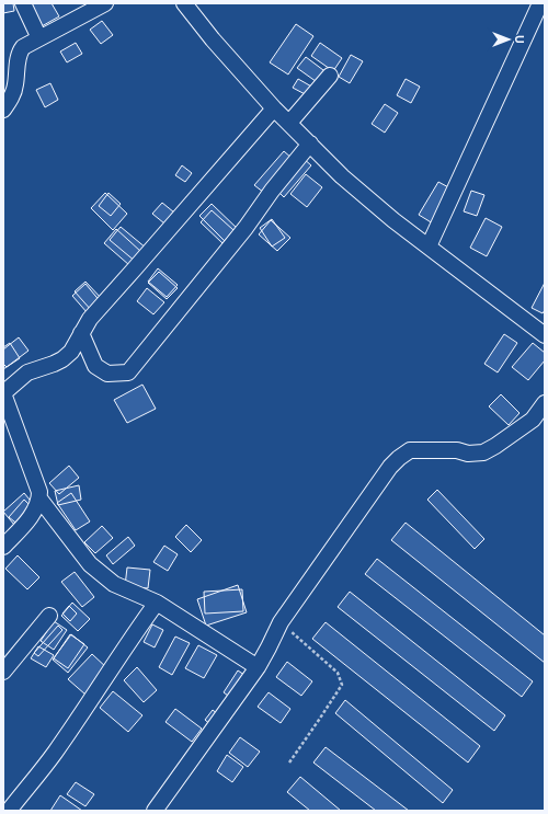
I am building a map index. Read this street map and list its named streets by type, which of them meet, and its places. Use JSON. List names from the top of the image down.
{
  "north": "right"
}
